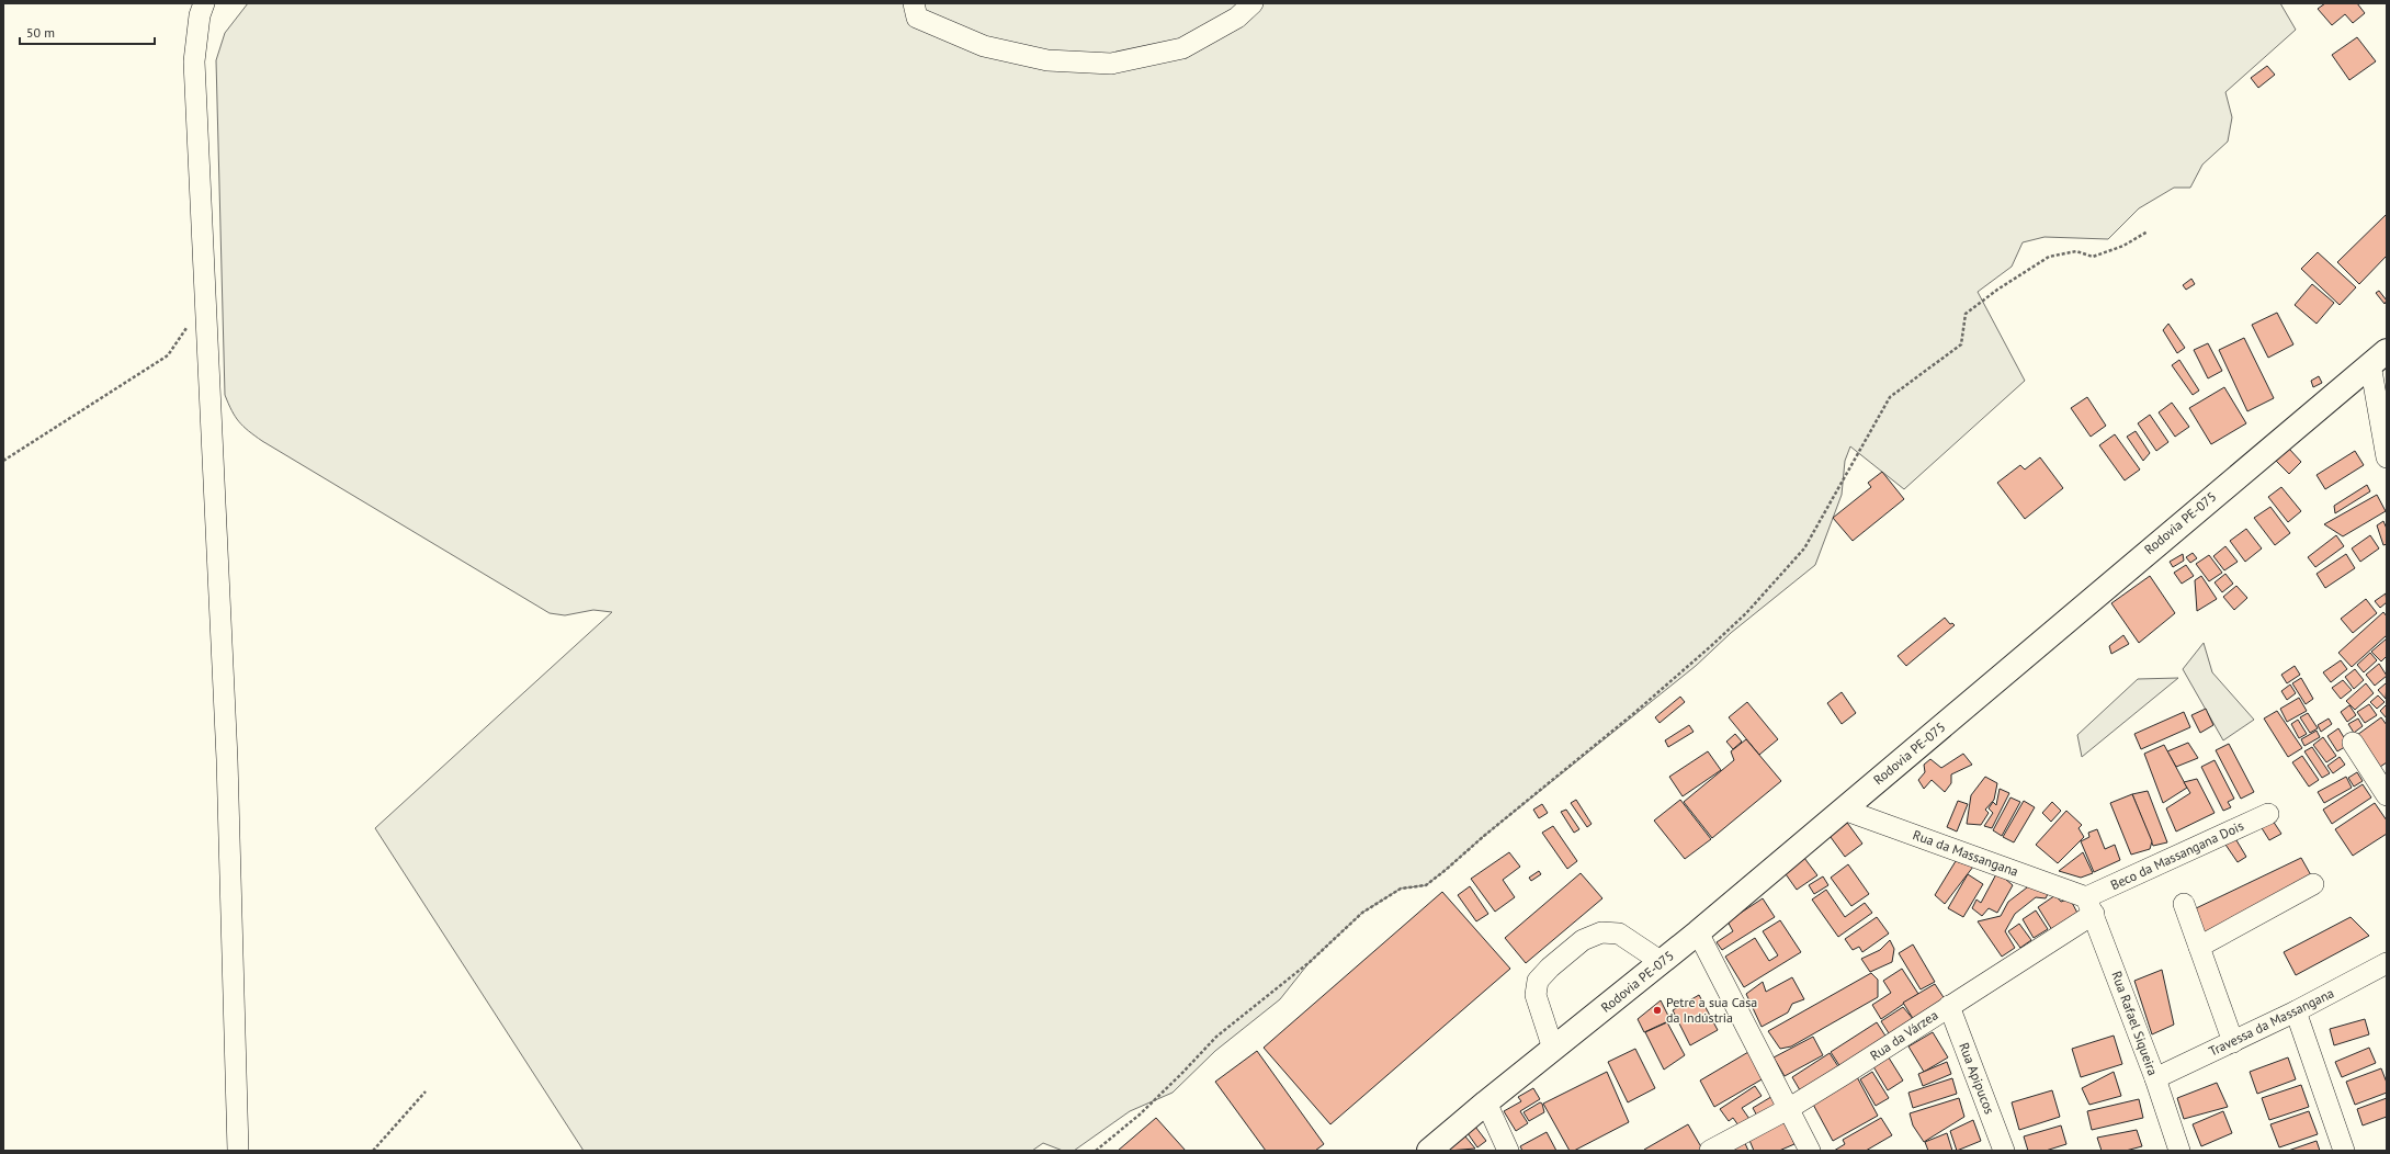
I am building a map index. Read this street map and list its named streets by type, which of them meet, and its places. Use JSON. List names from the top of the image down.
{
  "streets": {
    "main road": ["Rodovia PE-075"],
    "street": [
      "Rua da Massangana",
      "Beco da Massangana Dois",
      "Travessa da Massangana",
      "Rua Rafael Siqueira",
      "Rua da Várzea",
      "Rua Apipucos"
    ]
  },
  "crossings": [
    ["Rodovia PE-075", "Rua da Massangana"],
    ["Rua da Massangana", "Beco da Massangana Dois"],
    ["Rua da Massangana", "Rua Rafael Siqueira"],
    ["Rua da Massangana", "Rua da Várzea"],
    ["Beco da Massangana Dois", "Rua Rafael Siqueira"],
    ["Beco da Massangana Dois", "Rua da Várzea"],
    ["Travessa da Massangana", "Rua Rafael Siqueira"],
    ["Rua Rafael Siqueira", "Rua da Várzea"],
    ["Rua da Várzea", "Rua Apipucos"]
  ],
  "places": ["Petre a sua Casa da Indústria"],
  "scale_bar": "50 m"
}
